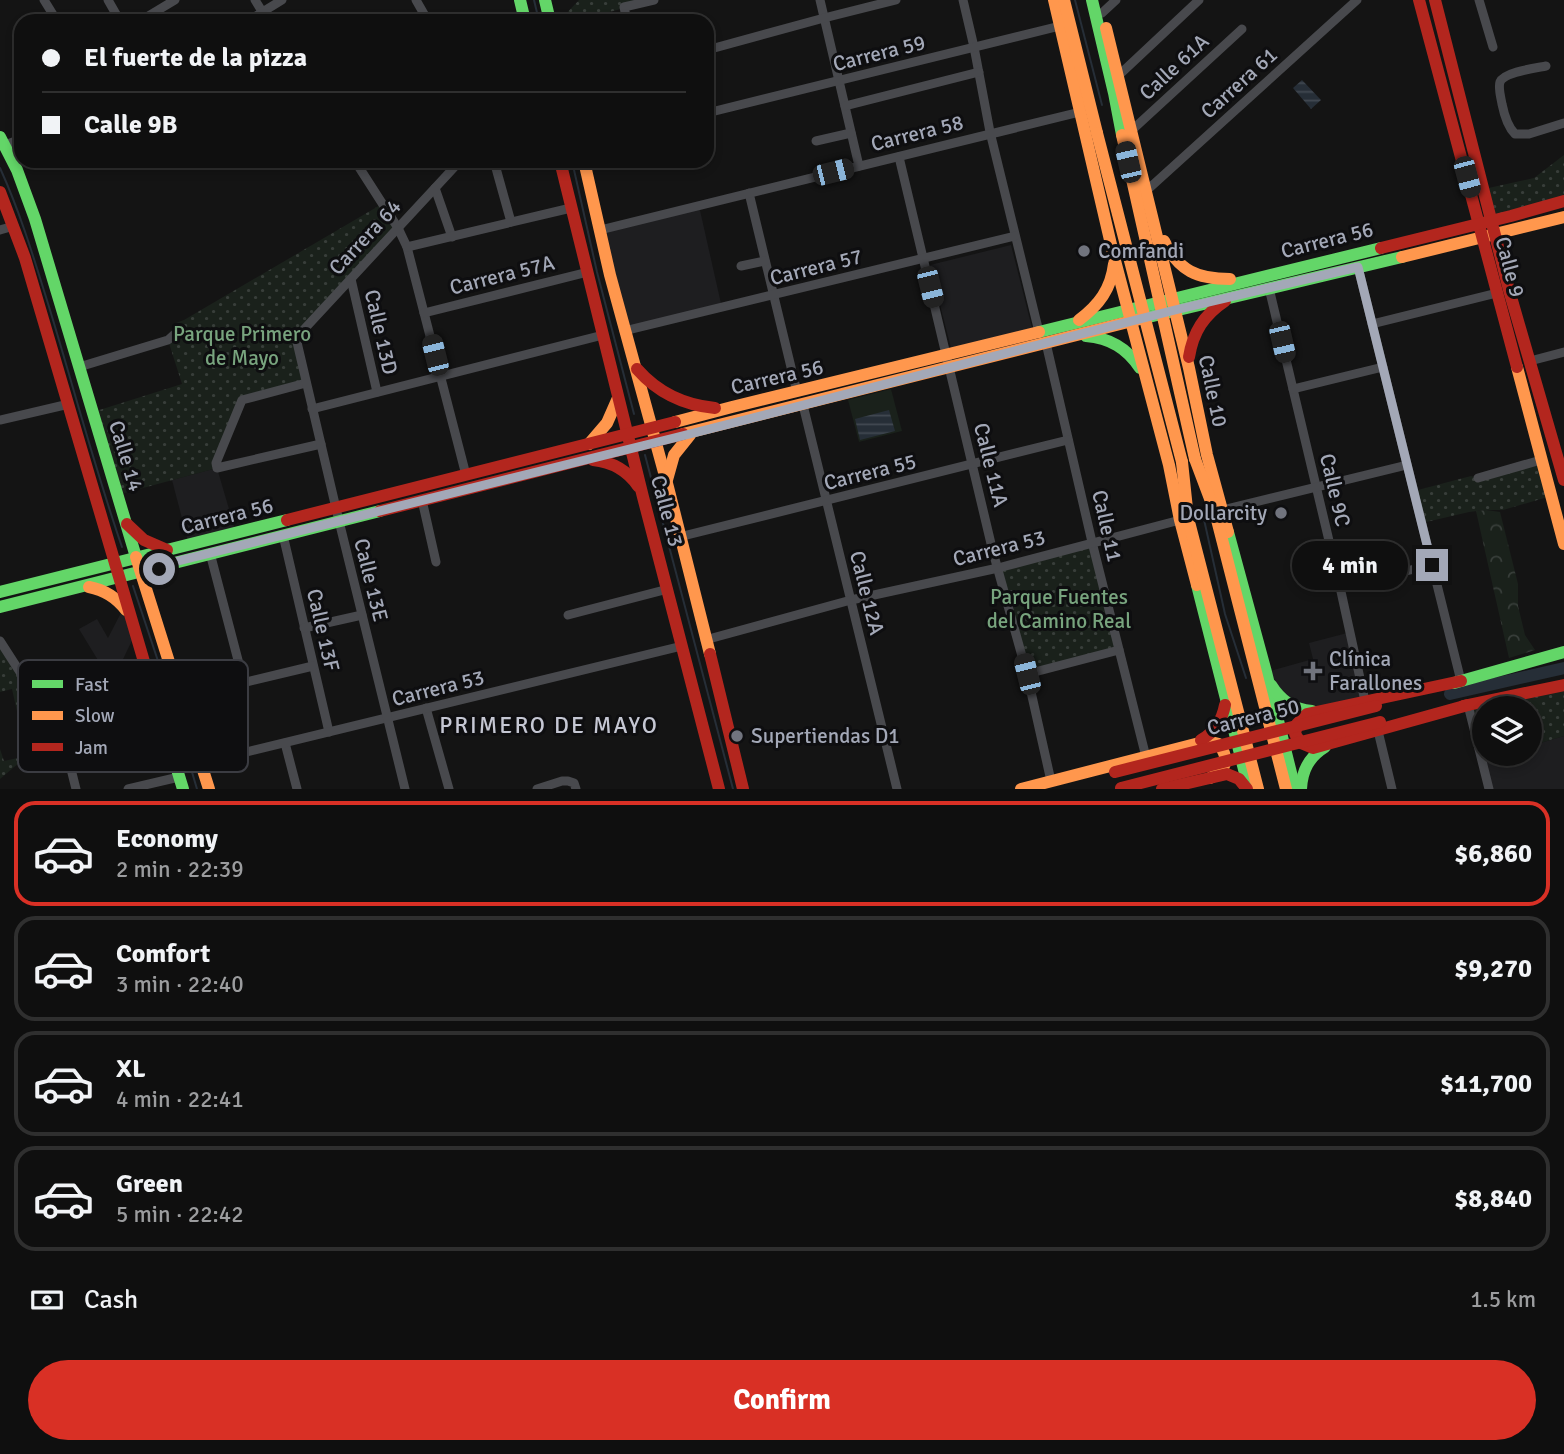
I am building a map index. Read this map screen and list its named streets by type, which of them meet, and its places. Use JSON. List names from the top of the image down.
{
  "streets": {
    "street": [
      "Carrera 59",
      "Calle 61A",
      "Carrera 61",
      "Carrera 58",
      "Carrera 64",
      "Carrera 56",
      "Carrera 57",
      "Calle 9",
      "Carrera 57A",
      "Calle 13D",
      "Calle 10",
      "Calle 14",
      "Calle 11A",
      "Carrera 55",
      "Calle 9C",
      "Calle 13",
      "Calle 11",
      "Carrera 53",
      "Calle 13E",
      "Calle 12A",
      "Calle 13F",
      "Carrera 50"
    ]
  },
  "crossings": [
    ["Carrera 59", "Calle 10"],
    ["Carrera 59", "Calle 11"],
    ["Calle 61A", "Calle 10"],
    ["Carrera 61", "Calle 10"],
    ["Carrera 58", "Calle 10"],
    ["Carrera 58", "Calle 11A"],
    ["Carrera 58", "Calle 13"],
    ["Carrera 58", "Calle 11"],
    ["Carrera 64", "Calle 13D"],
    ["Carrera 64", "Calle 13E"],
    ["Carrera 56", "Calle 9"],
    ["Carrera 56", "Calle 10"],
    ["Carrera 56", "Calle 14"],
    ["Carrera 56", "Calle 11A"],
    ["Carrera 56", "Calle 9C"],
    ["Carrera 56", "Calle 13"],
    ["Carrera 56", "Calle 11"],
    ["Carrera 56", "Calle 13E"],
    ["Carrera 56", "Calle 12A"],
    ["Carrera 56", "Calle 13F"],
    ["Carrera 57", "Calle 11A"],
    ["Carrera 57", "Calle 13"],
    ["Carrera 57", "Calle 11"],
    ["Carrera 57A", "Calle 13"],
    ["Calle 10", "Carrera 53"],
    ["Calle 11A", "Carrera 55"],
    ["Calle 11A", "Carrera 53"],
    ["Calle 11A", "Carrera 50"],
    ["Carrera 55", "Calle 13"],
    ["Carrera 55", "Calle 11"],
    ["Carrera 55", "Calle 12A"],
    ["Calle 9C", "Carrera 50"],
    ["Calle 13", "Carrera 53"],
    ["Calle 11", "Carrera 53"],
    ["Calle 11", "Carrera 50"],
    ["Carrera 53", "Calle 13E"],
    ["Carrera 53", "Calle 12A"],
    ["Carrera 53", "Calle 13F"]
  ],
  "districts": ["PRIMERO DE MAYO"],
  "parks": ["Parque Primero de Mayo", "Parque Fuentes del Camino Real"],
  "places": {
    "other": ["Comfandi", "Dollarcity", "Supertiendas D1"],
    "health": ["Clínica Farallones"]
  },
  "legend": ["Fast", "Slow", "Jam"],
  "page": {
    "banner": ["El fuerte de la pizza", "Calle 9B"],
    "bubble": "4 min",
    "list": [
      {
        "name": "Economy",
        "note": "2 min · 22:39",
        "value": "$6,860"
      },
      {
        "name": "Comfort",
        "note": "3 min · 22:40",
        "value": "$9,270"
      },
      {
        "name": "XL",
        "note": "4 min · 22:41",
        "value": "$11,700"
      },
      {
        "name": "Green",
        "note": "5 min · 22:42",
        "value": "$8,840"
      }
    ],
    "pay": ["Cash", "1.5 km"],
    "buttons": "Confirm"
  }
}
